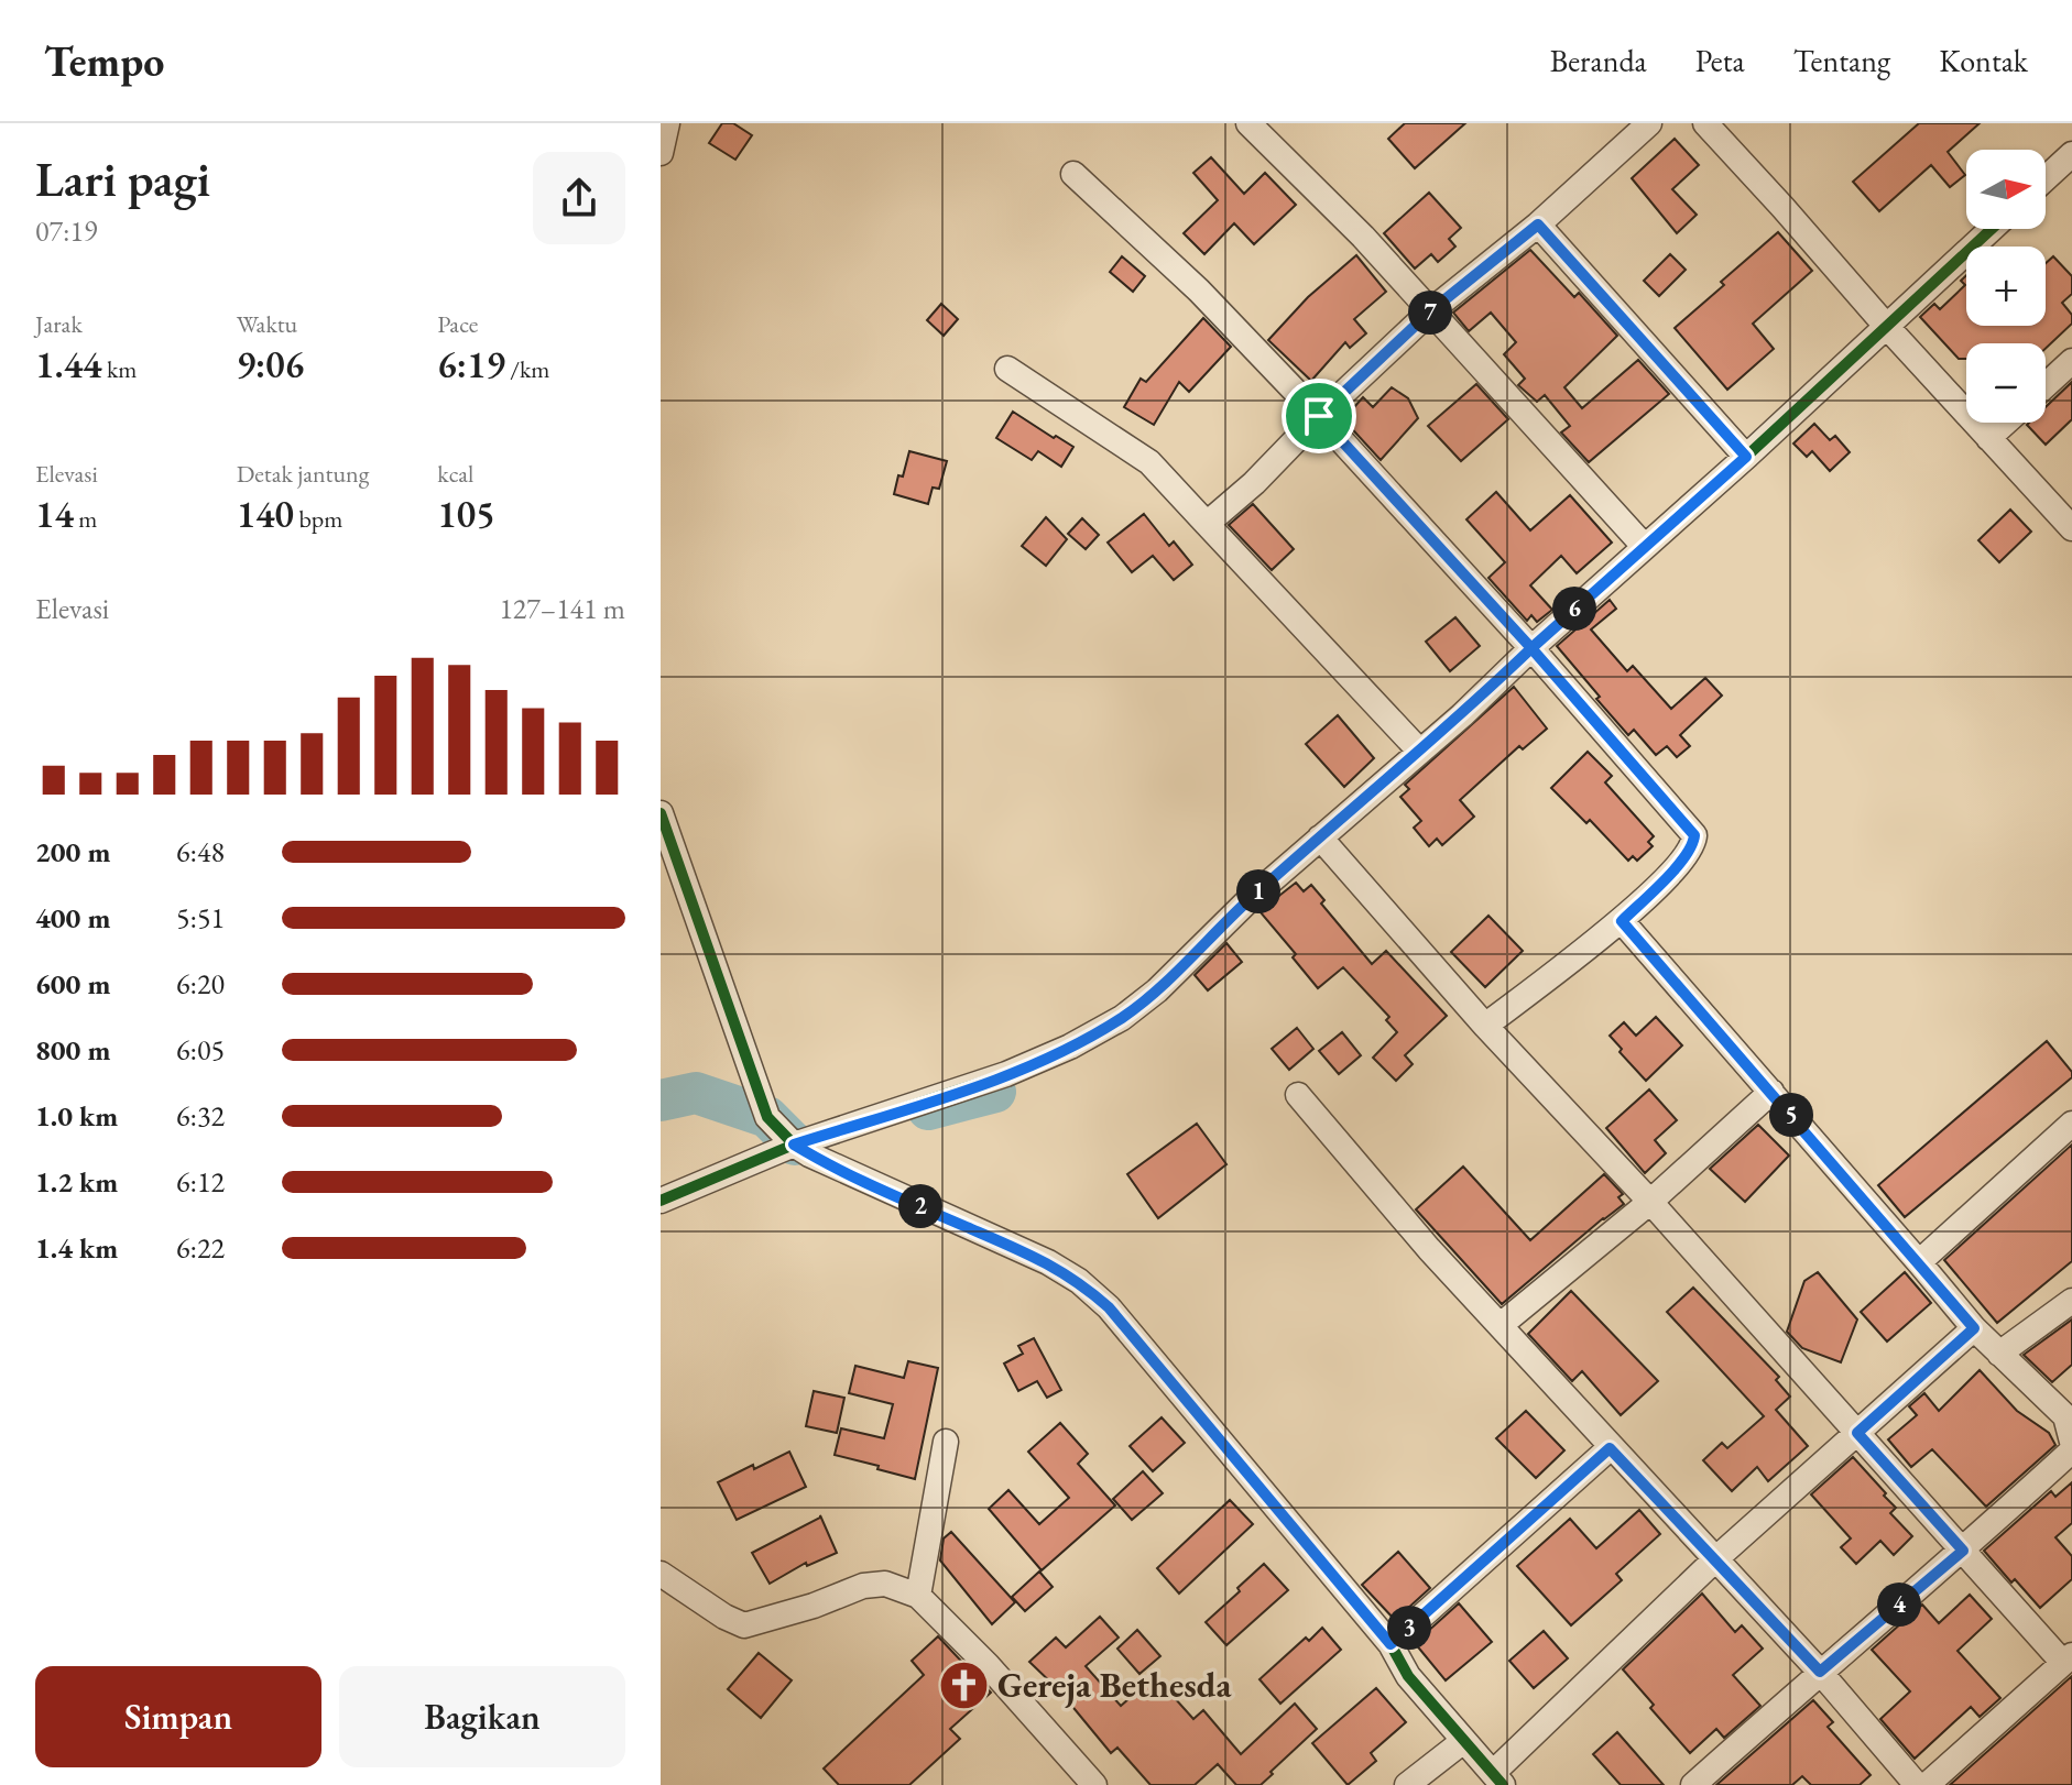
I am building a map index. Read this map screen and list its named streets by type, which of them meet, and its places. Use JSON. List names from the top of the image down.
{
  "places": {
    "church": ["Gereja Bethesda"]
  },
  "north": "right",
  "page": {
    "header": "Tempo",
    "nav": [
      "Beranda",
      "Peta",
      "Tentang",
      "Kontak"
    ],
    "heading": ["Lari pagi", "07:19"],
    "map_buttons": ["+", "−"],
    "stats": [
      ["Jarak", "1.44 km"],
      ["Waktu", "9:06"],
      ["Pace", "6:19 /km"],
      ["Elevasi", "14 m"],
      ["Detak jantung", "140 bpm"],
      ["kcal", "105"]
    ],
    "pins": [
      "7",
      "6",
      "1",
      "5",
      "2",
      "4",
      "3"
    ],
    "chart": ["Elevasi", "127–141 m"],
    "list": [
      {
        "name": "200 m",
        "note": "6:48"
      },
      {
        "name": "400 m",
        "note": "5:51"
      },
      {
        "name": "600 m",
        "note": "6:20"
      },
      {
        "name": "800 m",
        "note": "6:05"
      },
      {
        "name": "1.0 km",
        "note": "6:32"
      },
      {
        "name": "1.2 km",
        "note": "6:12"
      },
      {
        "name": "1.4 km",
        "note": "6:22"
      }
    ],
    "buttons": ["Simpan", "Bagikan"]
  }
}
